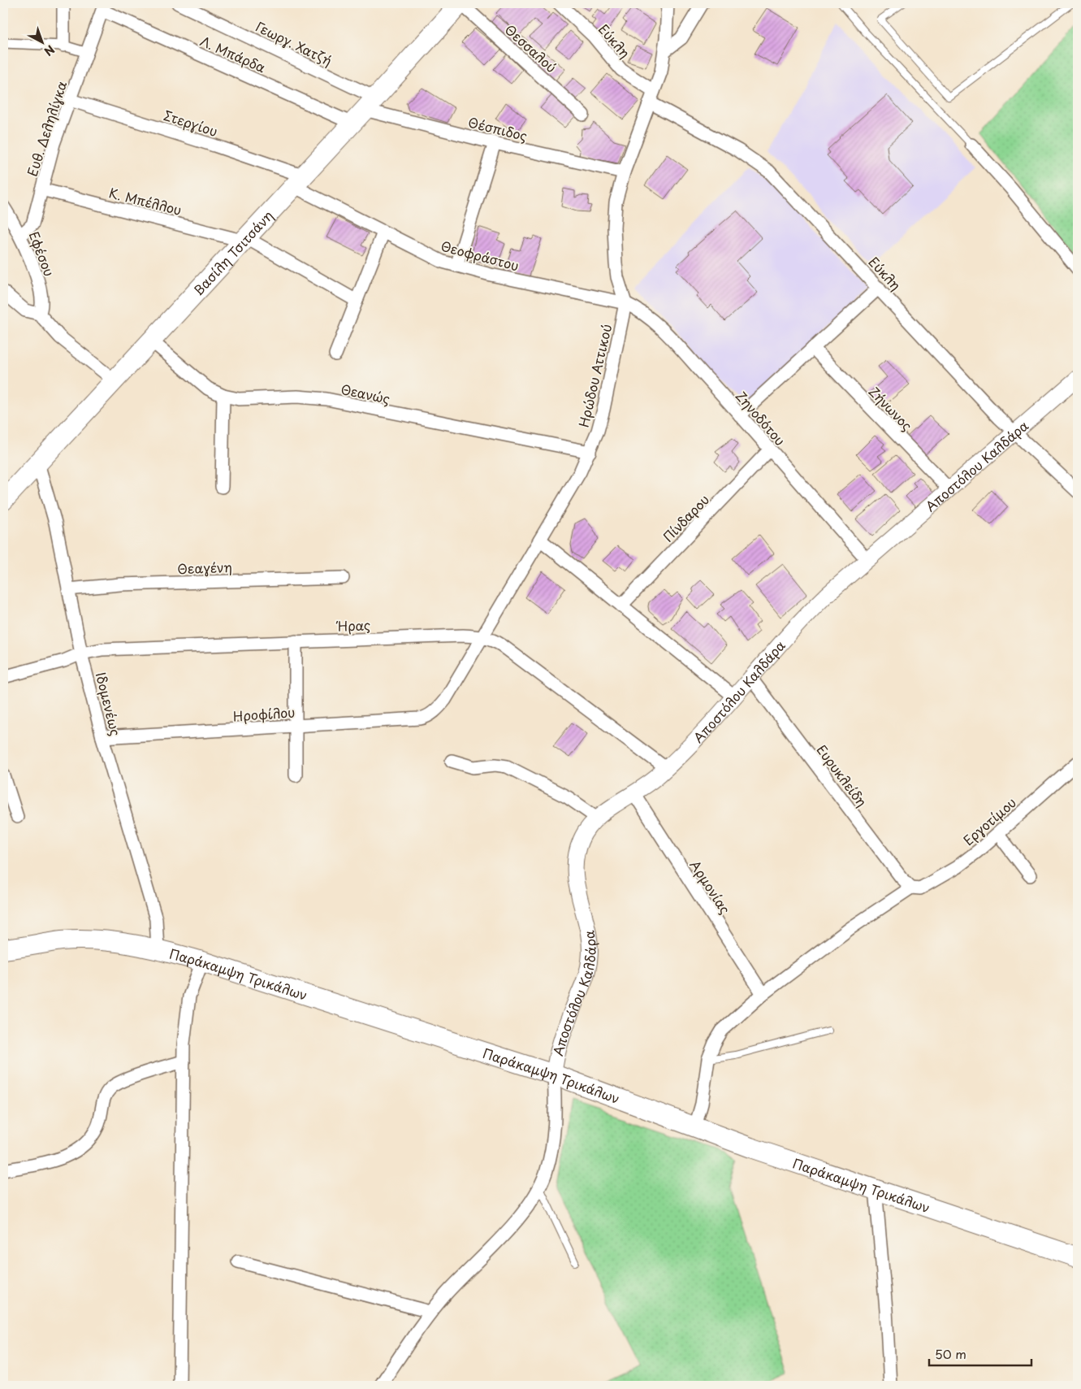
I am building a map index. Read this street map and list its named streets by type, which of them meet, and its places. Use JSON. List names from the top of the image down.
{
  "streets": {
    "main road": ["Βασίλη Τσιτσάνη", "Παράκαμψη Τρικάλων"],
    "street": [
      "Εύκλη",
      "Γεωργ. Χατζή",
      "Θεσσαλού",
      "Λ. Μπάρδα",
      "Στεργίου",
      "Ευθ. Δεληλίγκα",
      "Θέσπιδος",
      "Κ. Μπέλλου",
      "Εφέσου",
      "Θεοφράστου",
      "Ηρώδου Αττικού",
      "Θεανώς",
      "Ζήνωνος",
      "Ζηνοδότου",
      "Αποστόλου Καλδάρα",
      "Πίνδαρου",
      "Θεαγένη",
      "Ήρας",
      "Ιδομενέως",
      "Ηροφίλου",
      "Ευρυκλείδη",
      "Εργοτίμου",
      "Αρμονίας"
    ]
  },
  "crossings": [
    ["Εύκλη", "Ηρώδου Αττικού"],
    ["Εύκλη", "Αποστόλου Καλδάρα"],
    ["Γεωργ. Χατζή", "Λ. Μπάρδα"],
    ["Γεωργ. Χατζή", "Θέσπιδος"],
    ["Γεωργ. Χατζή", "Βασίλη Τσιτσάνη"],
    ["Θεσσαλού", "Βασίλη Τσιτσάνη"],
    ["Λ. Μπάρδα", "Ευθ. Δεληλίγκα"],
    ["Λ. Μπάρδα", "Θέσπιδος"],
    ["Λ. Μπάρδα", "Βασίλη Τσιτσάνη"],
    ["Στεργίου", "Ευθ. Δεληλίγκα"],
    ["Στεργίου", "Βασίλη Τσιτσάνη"],
    ["Στεργίου", "Θεοφράστου"],
    ["Ευθ. Δεληλίγκα", "Κ. Μπέλλου"],
    ["Ευθ. Δεληλίγκα", "Εφέσου"],
    ["Θέσπιδος", "Βασίλη Τσιτσάνη"],
    ["Θέσπιδος", "Ηρώδου Αττικού"],
    ["Κ. Μπέλλου", "Βασίλη Τσιτσάνη"],
    ["Βασίλη Τσιτσάνη", "Θεοφράστου"],
    ["Βασίλη Τσιτσάνη", "Θεανώς"],
    ["Βασίλη Τσιτσάνη", "Ιδομενέως"],
    ["Θεοφράστου", "Ηρώδου Αττικού"],
    ["Θεοφράστου", "Ζηνοδότου"],
    ["Ηρώδου Αττικού", "Θεανώς"],
    ["Ηρώδου Αττικού", "Ζηνοδότου"],
    ["Ηρώδου Αττικού", "Ήρας"],
    ["Ηρώδου Αττικού", "Ηροφίλου"],
    ["Ζήνωνος", "Αποστόλου Καλδάρα"],
    ["Ζηνοδότου", "Αποστόλου Καλδάρα"],
    ["Ζηνοδότου", "Πίνδαρου"],
    ["Αποστόλου Καλδάρα", "Ήρας"],
    ["Αποστόλου Καλδάρα", "Ευρυκλείδη"],
    ["Αποστόλου Καλδάρα", "Αρμονίας"],
    ["Αποστόλου Καλδάρα", "Παράκαμψη Τρικάλων"],
    ["Θεαγένη", "Ιδομενέως"],
    ["Ήρας", "Ιδομενέως"],
    ["Ιδομενέως", "Ηροφίλου"],
    ["Ιδομενέως", "Παράκαμψη Τρικάλων"],
    ["Ευρυκλείδη", "Εργοτίμου"],
    ["Εργοτίμου", "Αρμονίας"],
    ["Εργοτίμου", "Παράκαμψη Τρικάλων"]
  ],
  "scale_bar": "50 m",
  "north": "bottom right"
}
